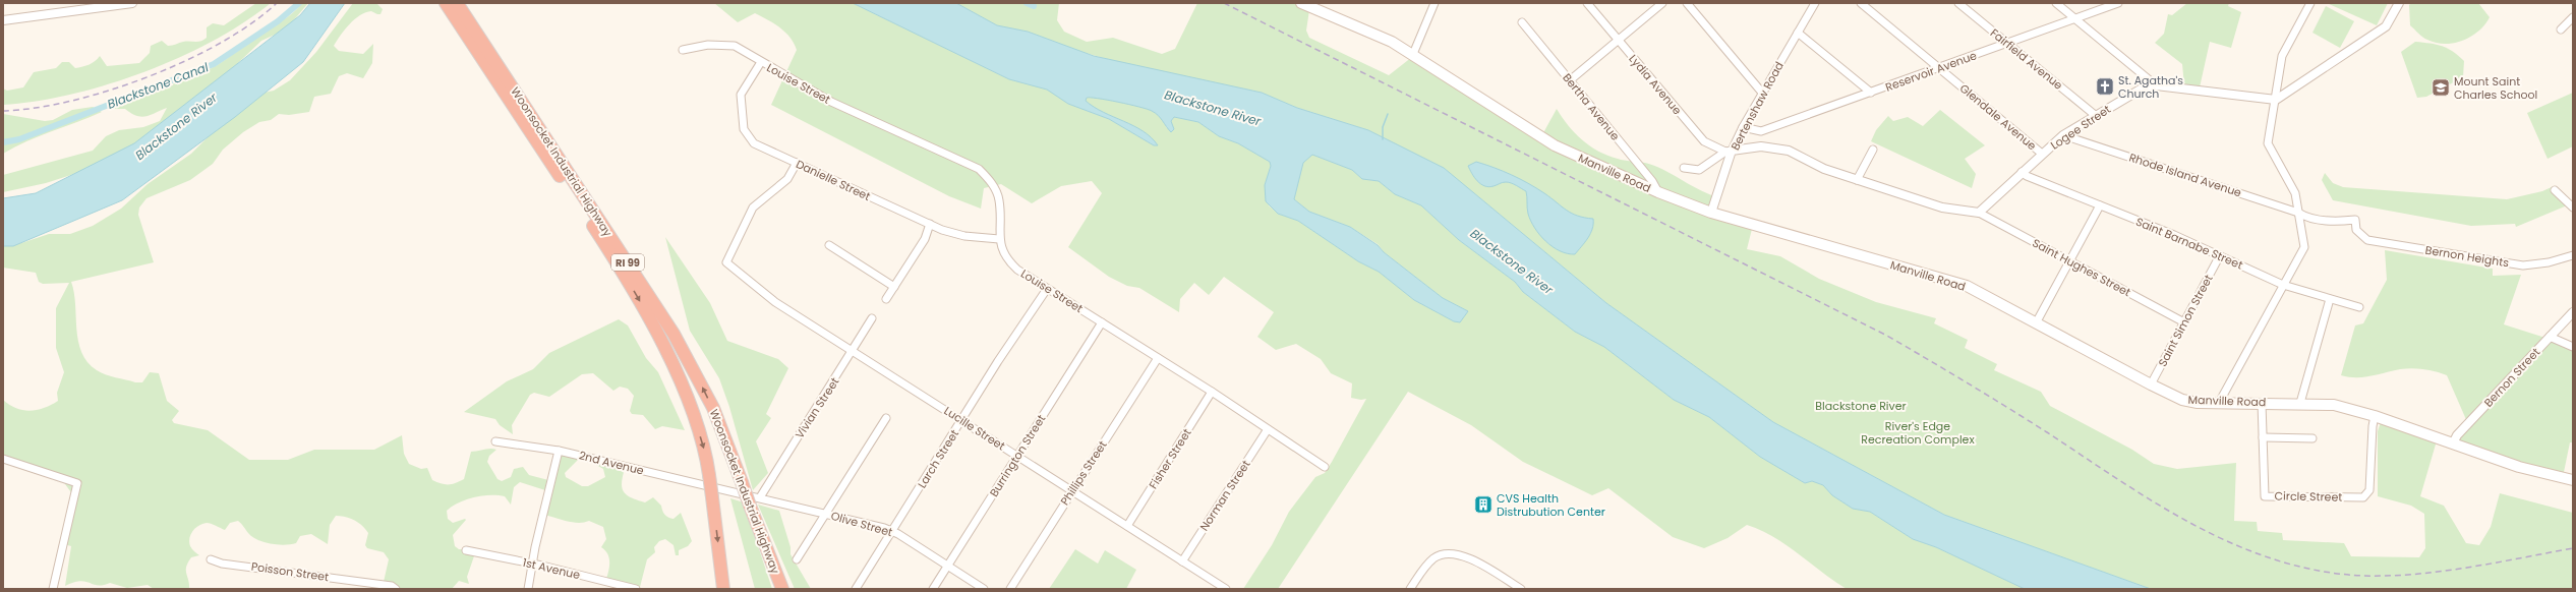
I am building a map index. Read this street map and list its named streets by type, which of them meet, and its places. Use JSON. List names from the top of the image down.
{
  "streets": {
    "highway": ["Woonsocket Industrial Highway", "RI 99"],
    "main road": ["Manville Road"],
    "street": [
      "Fairfield Avenue",
      "Reservoir Avenue",
      "Louise Street",
      "Lydia Avenue",
      "Bertenshaw Road",
      "Bertha Avenue",
      "Glendale Avenue",
      "Logee Street",
      "Rhode Island Avenue",
      "Danielle Street",
      "Saint Barnabe Street",
      "Bernon Heights",
      "Saint Hughes Street",
      "Saint Simon Street",
      "Bernon Street",
      "Vivian Street",
      "Lucille Street",
      "Burrington Street",
      "Larch Street",
      "Fisher Street",
      "2nd Avenue",
      "Phillips Street",
      "Norman Street",
      "Circle Street",
      "Olive Street",
      "1st Avenue",
      "Poisson Street"
    ]
  },
  "crossings": [
    ["Fairfield Avenue", "Reservoir Avenue"],
    ["Fairfield Avenue", "Logee Street"],
    ["Reservoir Avenue", "Bertenshaw Road"],
    ["Reservoir Avenue", "Glendale Avenue"],
    ["Louise Street", "Danielle Street"],
    ["Louise Street", "Burrington Street"],
    ["Louise Street", "Larch Street"],
    ["Louise Street", "Fisher Street"],
    ["Louise Street", "Phillips Street"],
    ["Louise Street", "Norman Street"],
    ["Lydia Avenue", "Bertenshaw Road"],
    ["Bertenshaw Road", "Manville Road"],
    ["Bertha Avenue", "Manville Road"],
    ["Glendale Avenue", "Logee Street"],
    ["Logee Street", "Rhode Island Avenue"],
    ["Logee Street", "Saint Barnabe Street"],
    ["Logee Street", "Saint Hughes Street"],
    ["Woonsocket Industrial Highway", "Vivian Street"],
    ["Woonsocket Industrial Highway", "Olive Street"],
    ["Manville Road", "Saint Simon Street"],
    ["Manville Road", "Bernon Street"],
    ["Manville Road", "Circle Street"],
    ["Rhode Island Avenue", "Bernon Heights"],
    ["Danielle Street", "Lucille Street"],
    ["Saint Barnabe Street", "Saint Simon Street"],
    ["Saint Hughes Street", "Saint Simon Street"],
    ["Vivian Street", "Lucille Street"],
    ["Vivian Street", "Olive Street"],
    ["Lucille Street", "Burrington Street"],
    ["Lucille Street", "Larch Street"],
    ["Lucille Street", "Fisher Street"],
    ["Lucille Street", "Phillips Street"],
    ["Lucille Street", "Norman Street"],
    ["Burrington Street", "Olive Street"],
    ["Larch Street", "Olive Street"],
    ["2nd Avenue", "Olive Street"]
  ],
  "water": ["Blackstone Canal", "Blackstone River"],
  "parks": ["Blackstone River", "River's Edge Recreation Complex"],
  "places": {
    "church": ["St. Agatha's Church"],
    "school or university": ["Mount Saint Charles School"],
    "building": ["CVS Health Distrubution Center"]
  }
}
